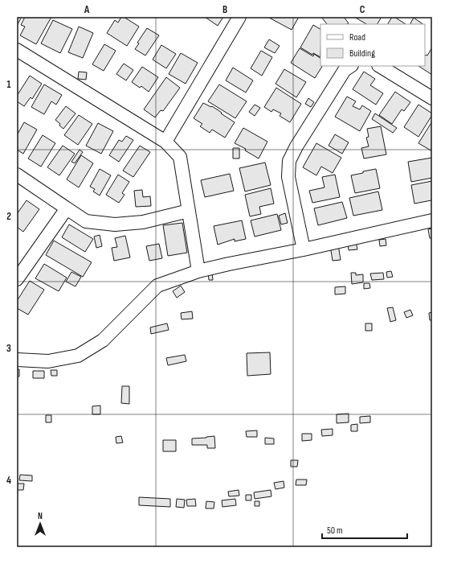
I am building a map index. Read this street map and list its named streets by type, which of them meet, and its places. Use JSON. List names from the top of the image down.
{
  "legend": ["Road", "Building"],
  "scale_bar": "50 m",
  "north": "top",
  "grid": {
    "columns": ["A", "B", "C"],
    "rows": [
      "1",
      "2",
      "3",
      "4"
    ]
  }
}
